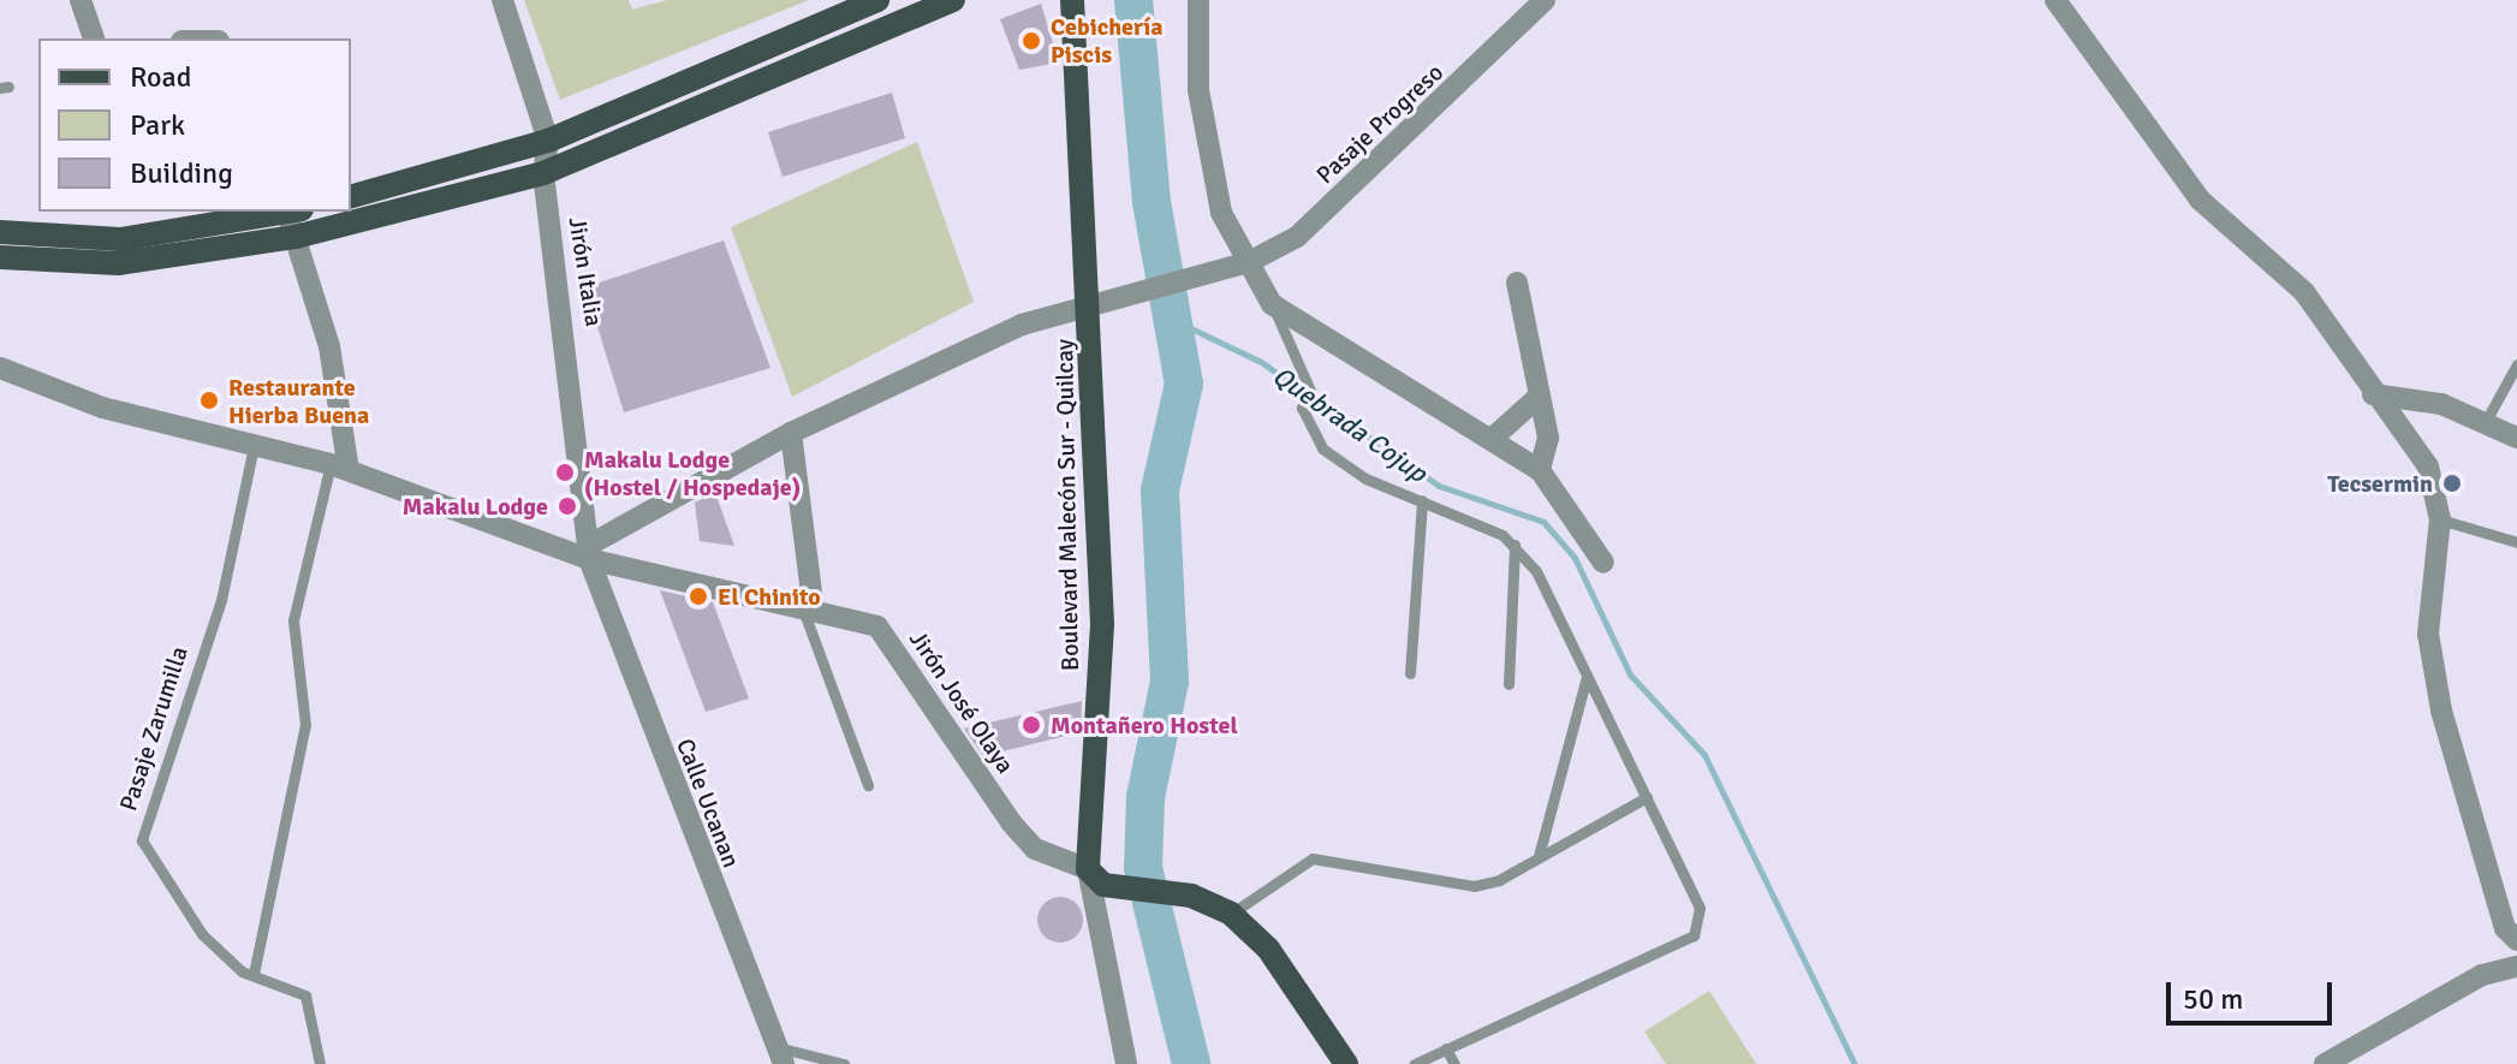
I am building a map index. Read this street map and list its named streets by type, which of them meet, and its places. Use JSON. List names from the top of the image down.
{
  "streets": {
    "main road": ["Boulevard Malecón Sur - Quilcay"],
    "street": [
      "Pasaje Progreso",
      "Jirón Italia",
      "Jirón José Olaya",
      "Calle Ucanan"
    ],
    "lane": ["Pasaje Zarumilla"]
  },
  "crossings": [
    ["Pasaje Progreso", "Boulevard Malecón Sur - Quilcay"],
    ["Jirón Italia", "Jirón José Olaya"],
    ["Jirón Italia", "Calle Ucanan"],
    ["Boulevard Malecón Sur - Quilcay", "Jirón José Olaya"],
    ["Jirón José Olaya", "Pasaje Zarumilla"],
    ["Jirón José Olaya", "Calle Ucanan"]
  ],
  "water": ["Quebrada Cojup"],
  "places": [
    "Cebichería Piscis",
    "Restaurante Hierba Buena",
    "Makalu Lodge (Hostel / Hospedaje)",
    "Tecsermin",
    "Makalu Lodge",
    "El Chinito",
    "Montañero Hostel"
  ],
  "legend": ["Road", "Park", "Building"],
  "scale_bar": "50 m"
}
